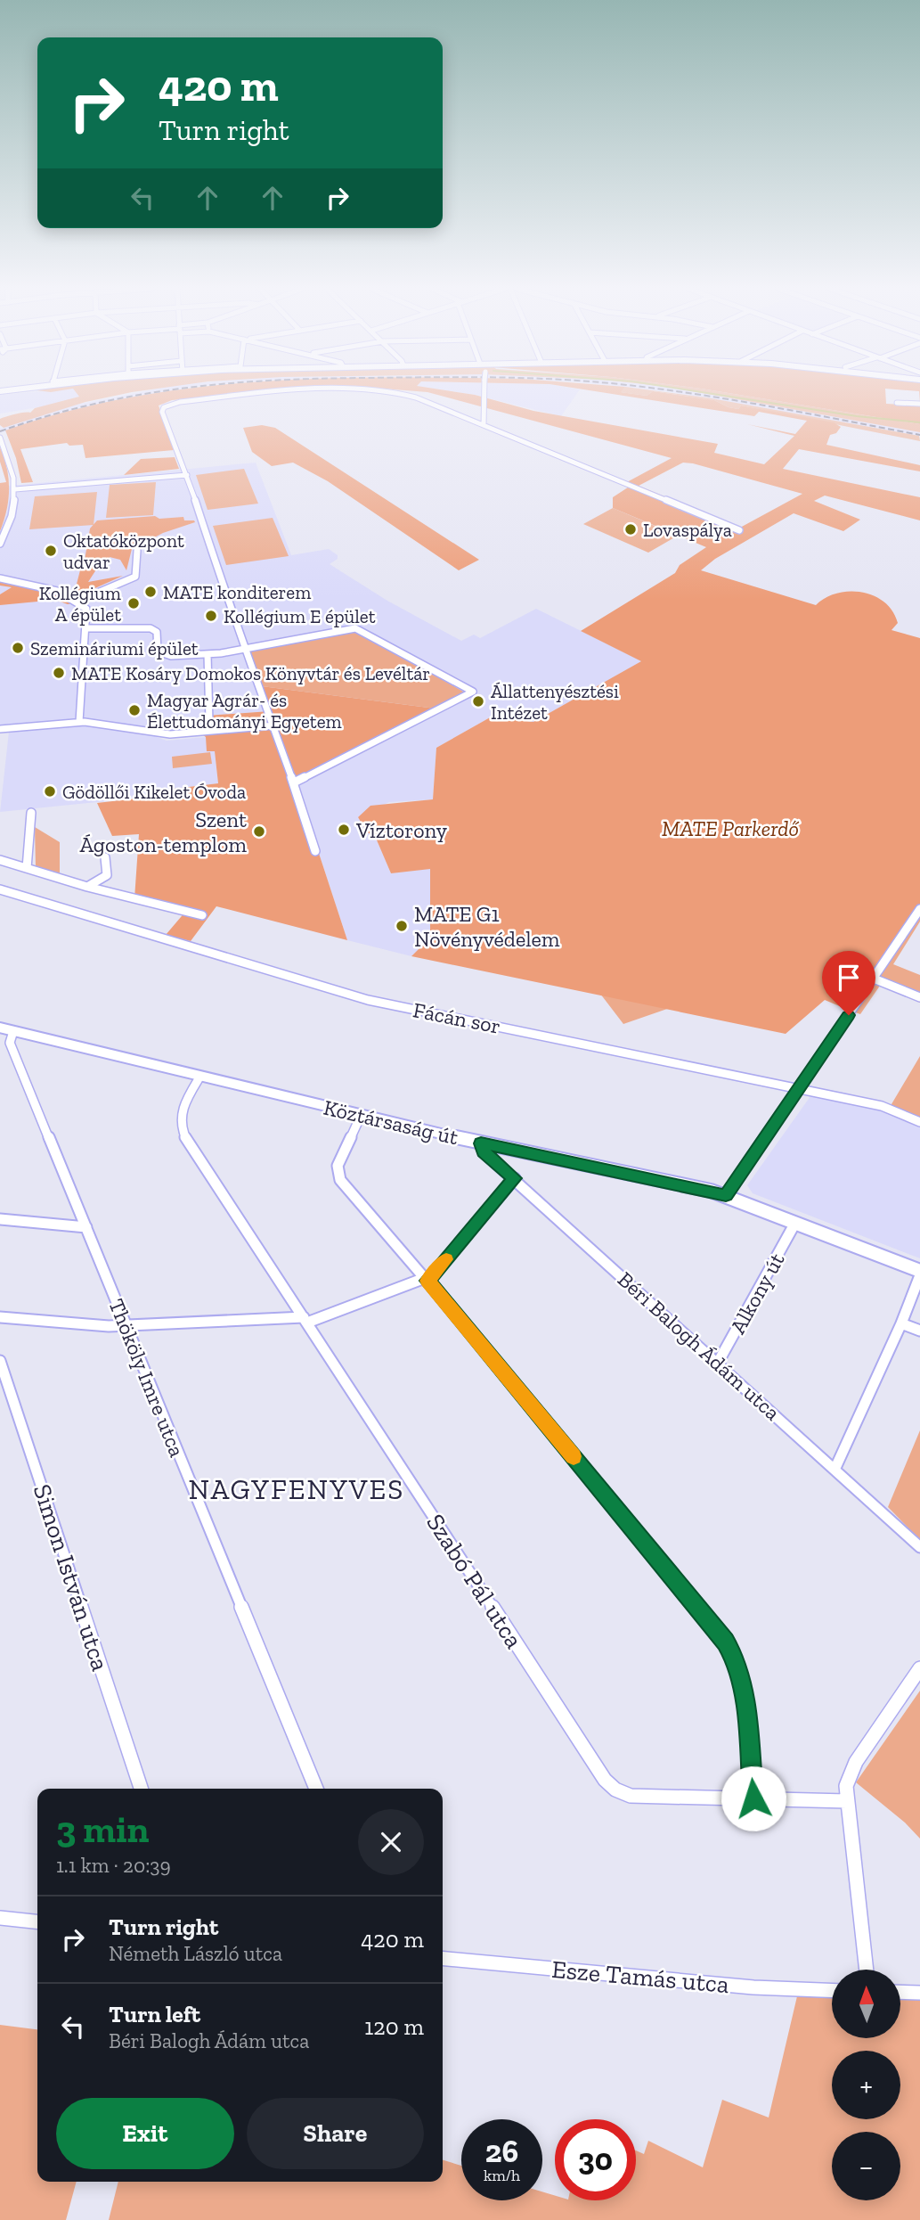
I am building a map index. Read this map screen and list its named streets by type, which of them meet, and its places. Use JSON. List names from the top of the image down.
{
  "streets": {
    "main road": ["Köztársaság út"],
    "street": [
      "Fácán sor",
      "Alkony út",
      "Béri Balogh Ádám utca",
      "Thököly Imre utca",
      "Simon István utca",
      "Szabó Pál utca",
      "Esze Tamás utca"
    ]
  },
  "crossings": [
    ["Köztársaság út", "Alkony út"],
    ["Köztársaság út", "Béri Balogh Ádám utca"],
    ["Köztársaság út", "Thököly Imre utca"],
    ["Köztársaság út", "Szabó Pál utca"],
    ["Alkony út", "Béri Balogh Ádám utca"]
  ],
  "districts": ["NAGYFENYVES"],
  "parks": ["MATE Parkerdő"],
  "places": [
    "Lovaspálya",
    "Oktatóközpont udvar",
    "MATE konditerem",
    "Kollégium A épület",
    "Kollégium E épület",
    "Szemináriumi épület",
    "MATE Kosáry Domokos Könyvtár és Levéltár",
    "Állattenyésztési Intézet",
    "Magyar Agrár- és Élettudományi Egyetem",
    "Gödöllői Kikelet Óvoda",
    "Víztorony",
    "Szent Ágoston-templom",
    "MATE G1 Növényvédelem"
  ],
  "north": "top",
  "page": {
    "turn": ["420 m", "Turn right"],
    "heading": ["3 min", "1.1 km · 20:39"],
    "list": [
      {
        "name": "Turn right",
        "note": "Németh László utca",
        "value": "420 m"
      },
      {
        "name": "Turn left",
        "note": "Béri Balogh Ádám utca",
        "value": "120 m"
      }
    ],
    "map_buttons": ["+", "−"],
    "buttons": ["Exit", "Share"],
    "speed": "26 km/h",
    "limit": "30"
  }
}
